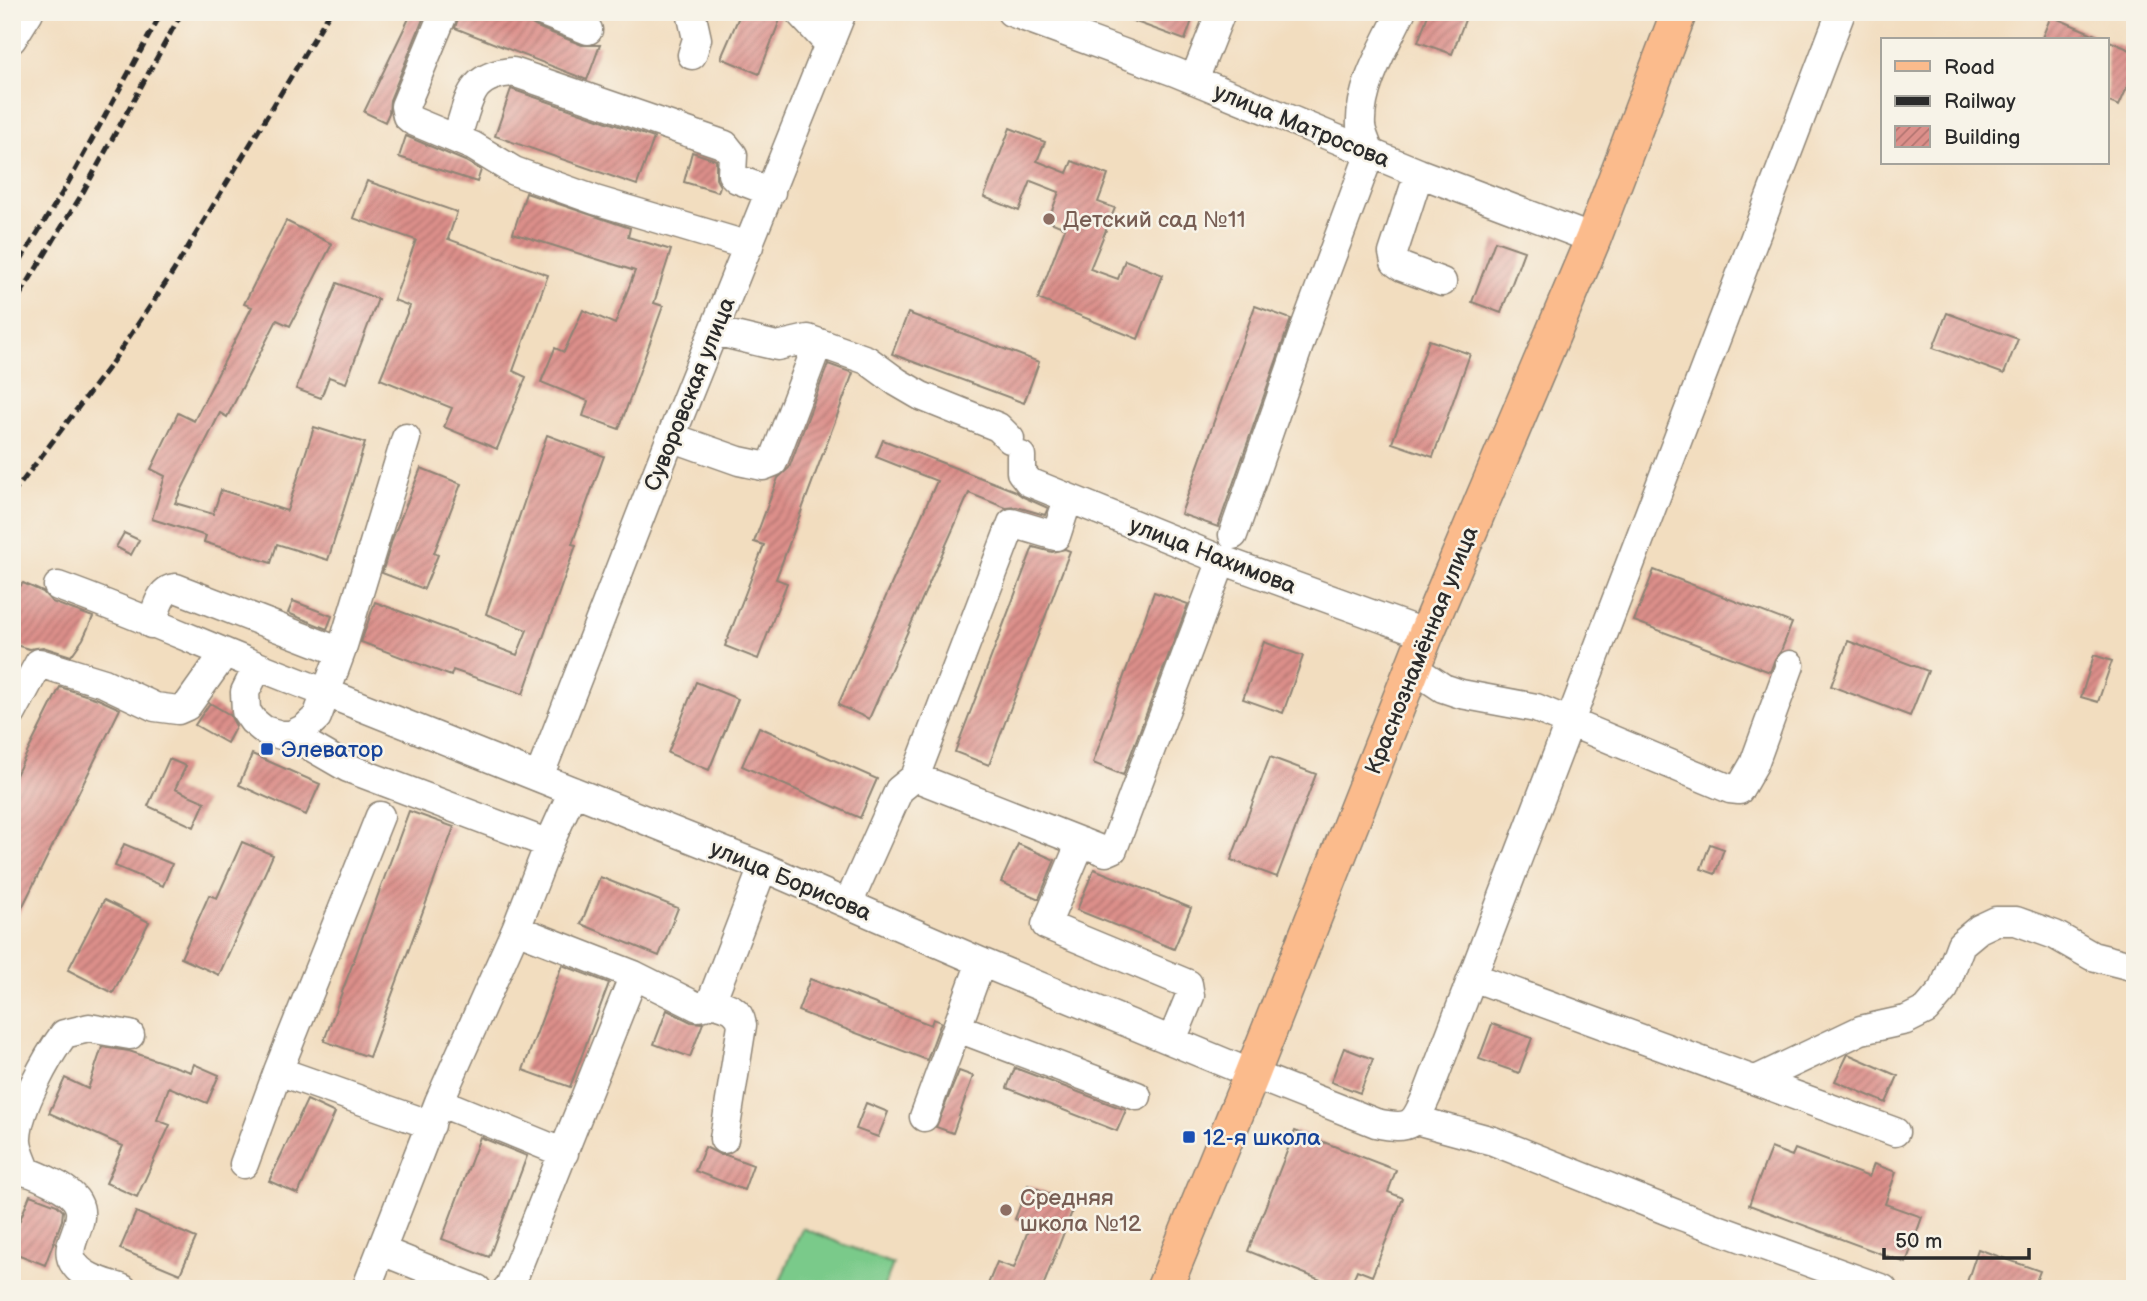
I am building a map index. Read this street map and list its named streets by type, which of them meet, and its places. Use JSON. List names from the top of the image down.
{
  "streets": {
    "main road": ["Краснознамённая улица"],
    "street": [
      "улица Матросова",
      "Суворовская улица",
      "улица Нахимова",
      "улица Борисова"
    ]
  },
  "crossings": [
    ["улица Матросова", "Краснознамённая улица"],
    ["Суворовская улица", "улица Нахимова"],
    ["Суворовская улица", "улица Борисова"],
    ["улица Нахимова", "Краснознамённая улица"],
    ["Краснознамённая улица", "улица Борисова"]
  ],
  "places": {
    "other": ["Детский сад №11", "Средняя школа №12"],
    "transit": ["Элеватор", "12-я школа"]
  },
  "legend": ["Road", "Railway", "Building"],
  "scale_bar": "50 m"
}
